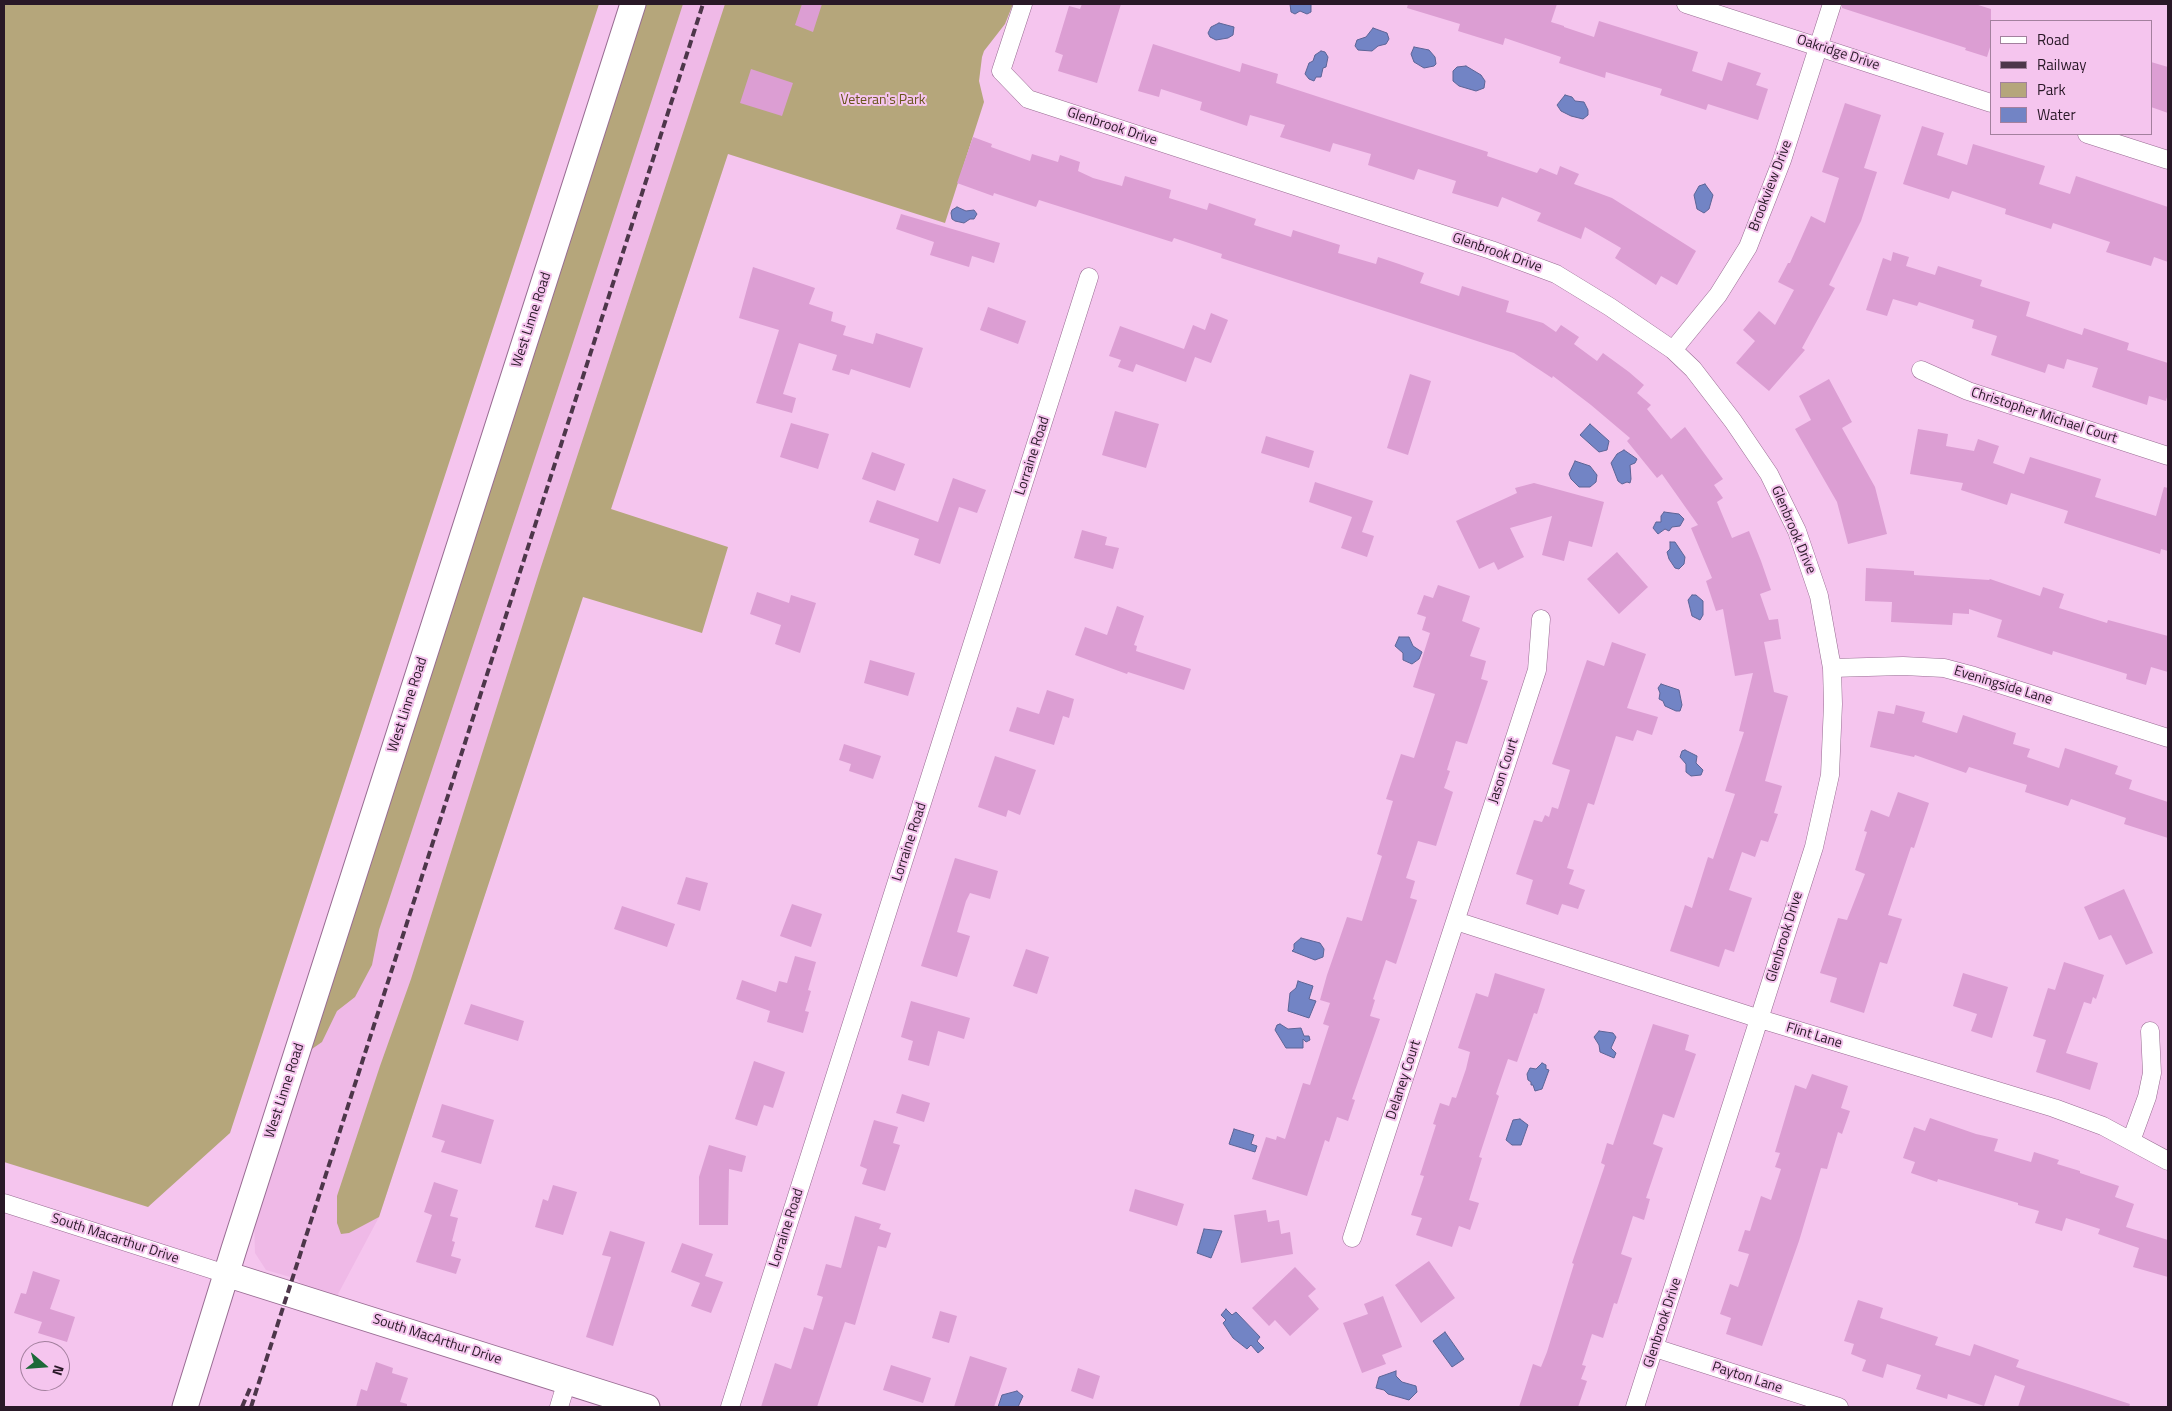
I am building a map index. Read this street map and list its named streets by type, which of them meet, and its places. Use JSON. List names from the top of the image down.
{
  "streets": {
    "street": [
      "Oakridge Drive",
      "Glenbrook Drive",
      "Brookview Drive",
      "West Linne Road",
      "Christopher Michael Court",
      "Lorraine Road",
      "Eveningside Lane",
      "Jason Court",
      "Flint Lane",
      "Delaney Court",
      "South Macarthur Drive",
      "South MacArthur Drive",
      "Payton Lane"
    ]
  },
  "crossings": [
    ["Oakridge Drive", "Brookview Drive"],
    ["Glenbrook Drive", "Brookview Drive"],
    ["Glenbrook Drive", "Eveningside Lane"],
    ["Glenbrook Drive", "Flint Lane"],
    ["Glenbrook Drive", "Payton Lane"],
    ["West Linne Road", "South Macarthur Drive"],
    ["West Linne Road", "South MacArthur Drive"],
    ["Jason Court", "Flint Lane"],
    ["Jason Court", "Delaney Court"],
    ["Flint Lane", "Delaney Court"],
    ["South Macarthur Drive", "South MacArthur Drive"]
  ],
  "parks": ["Veteran's Park"],
  "legend": [
    "Road",
    "Railway",
    "Park",
    "Water"
  ],
  "north": "right"
}
